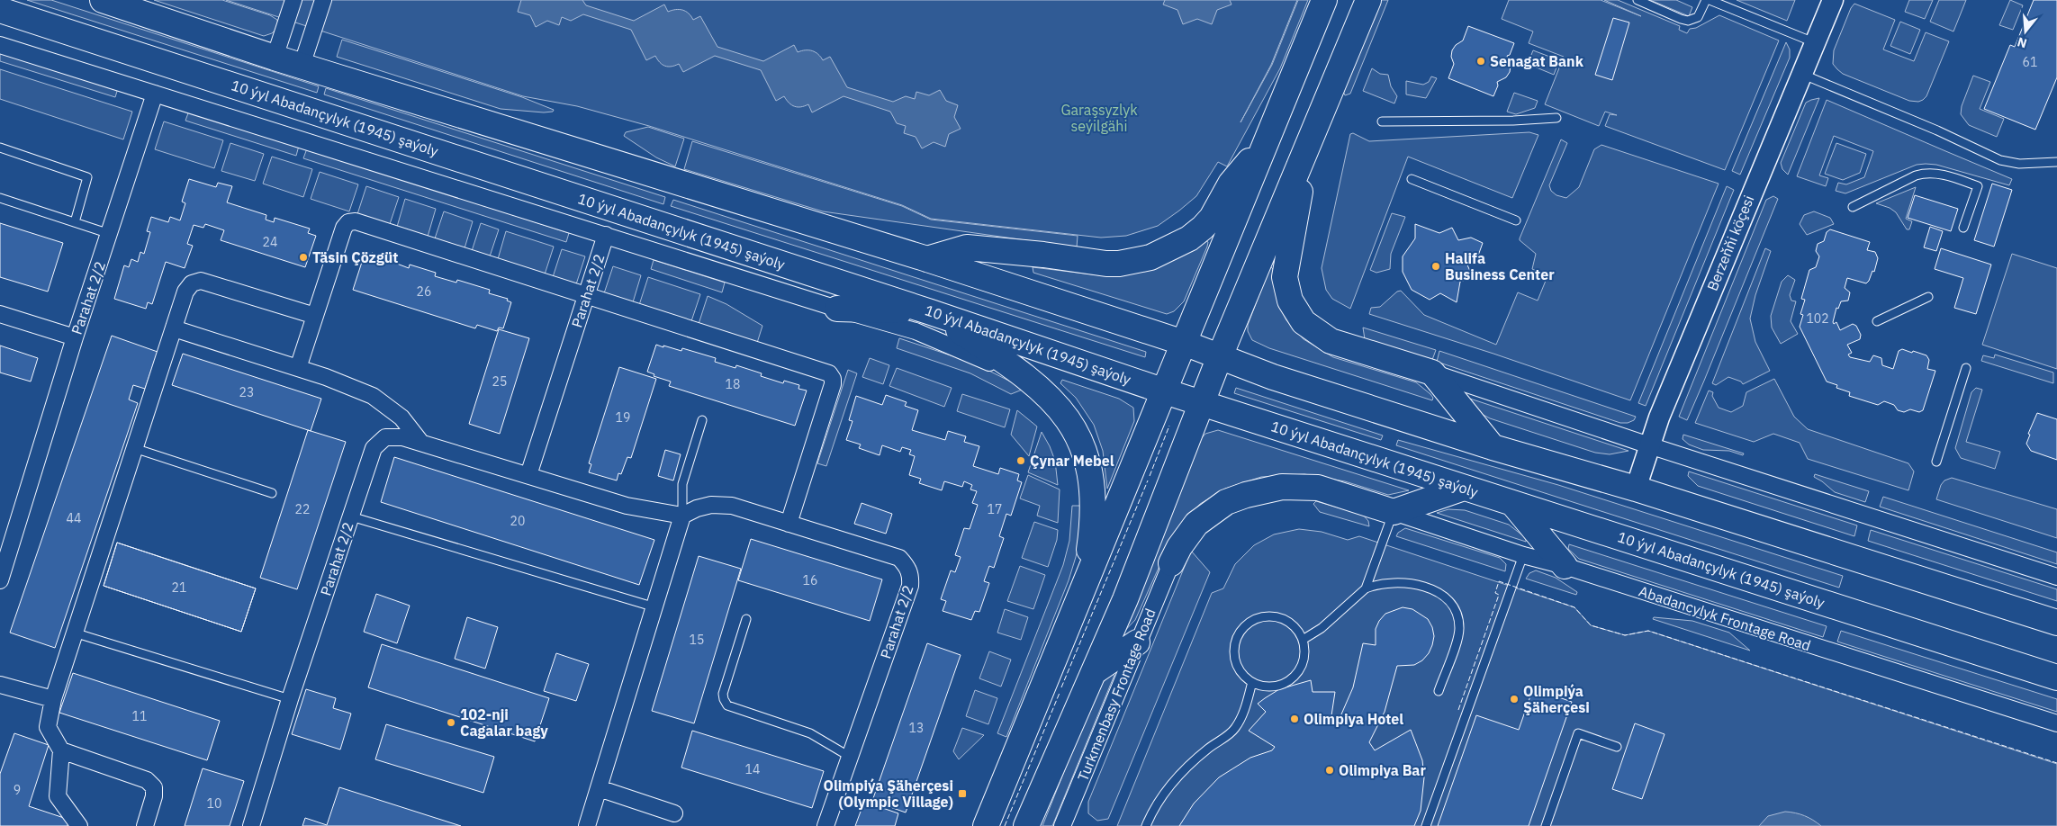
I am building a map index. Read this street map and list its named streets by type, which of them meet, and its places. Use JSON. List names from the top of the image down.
{
  "streets": {
    "main road": ["10 ýyl Abadançylyk (1945) şaýoly"],
    "street": [
      "Berzeňňi köçesi",
      "Parahat 2/2",
      "Abadancylyk Frontage Road",
      "Turkmenbasy Frontage Road"
    ]
  },
  "crossings": [
    ["10 ýyl Abadançylyk (1945) şaýoly", "Parahat 2/2"]
  ],
  "parks": ["Garaşsyzlyk seýilgähi"],
  "places": {
    "other": [
      "Senagat Bank",
      "Täsin Çözgüt",
      "Halifa Business Center",
      "Çynar Mebel",
      "Olimpiýa Şäherçesi",
      "Olimpiya Hotel",
      "102-nji Cagalar bagy",
      "Olimpiya Bar"
    ],
    "transit": ["Olimpiýa Şäherçesi (Olympic Village)"]
  },
  "house_numbers": [
    "61",
    "24",
    "26",
    "102",
    "25",
    "18",
    "23",
    "19",
    "22",
    "17",
    "44",
    "20",
    "16",
    "21",
    "15",
    "11",
    "13",
    "14",
    "9",
    "10"
  ],
  "north": "bottom"
}
